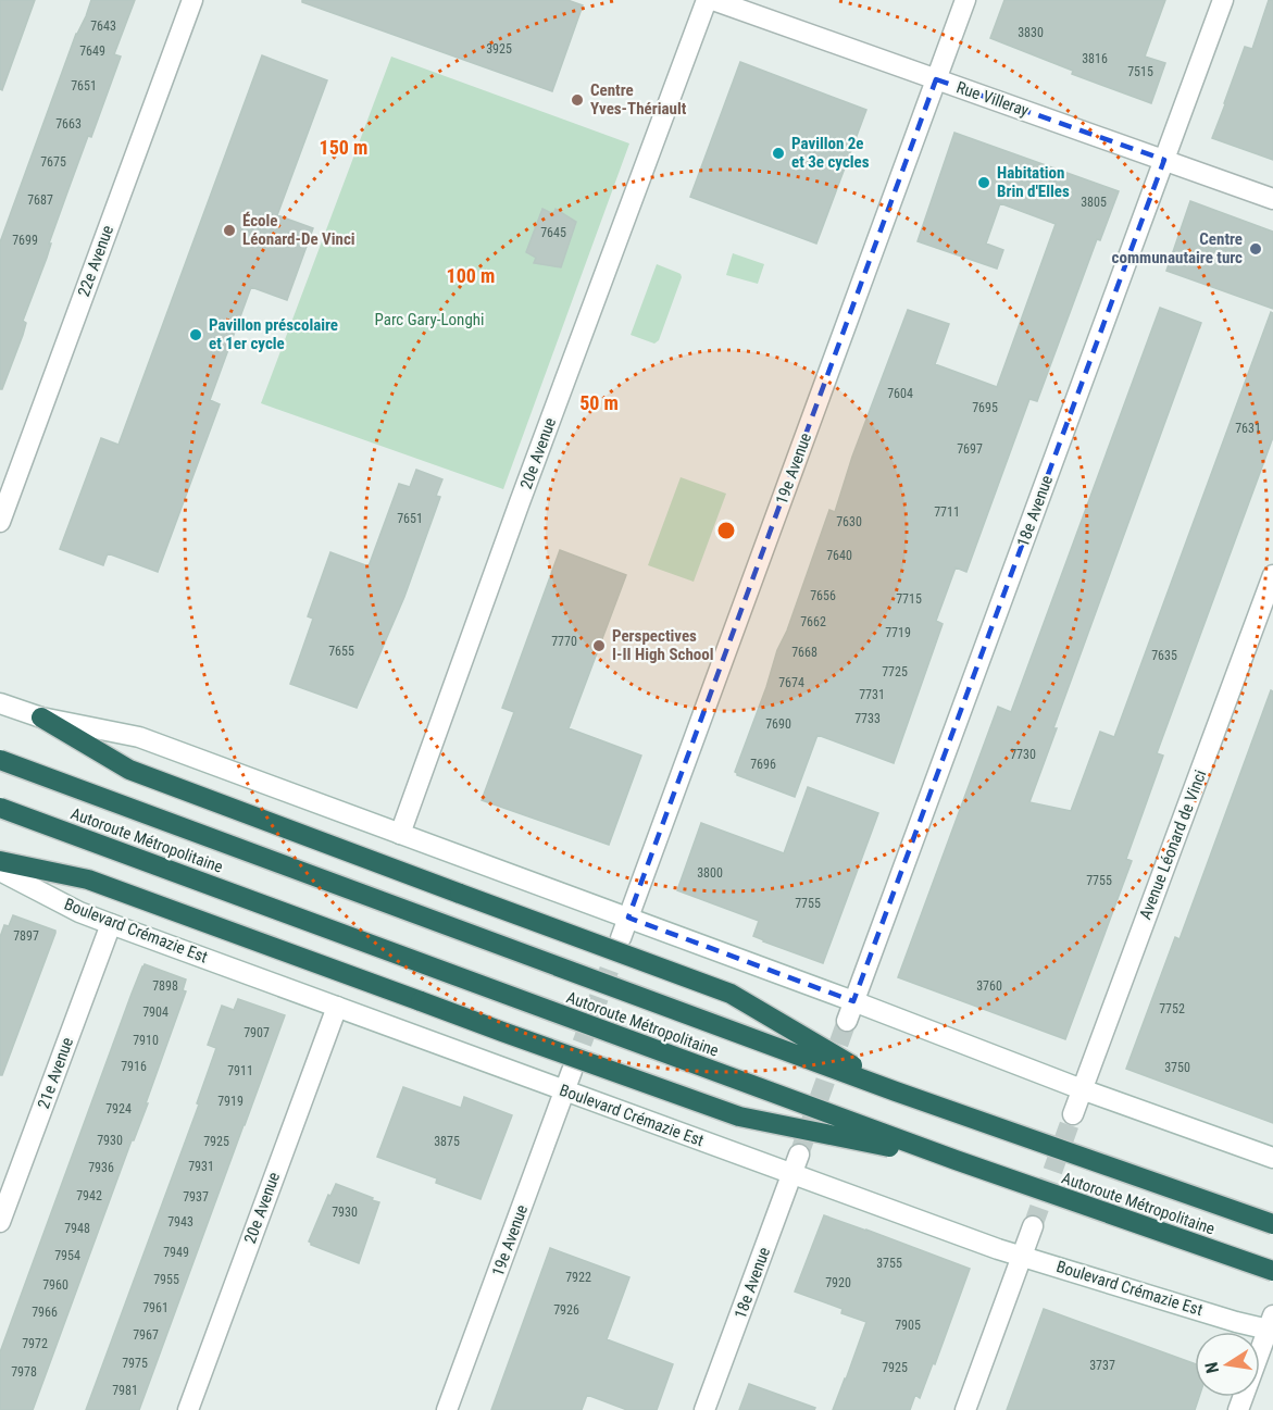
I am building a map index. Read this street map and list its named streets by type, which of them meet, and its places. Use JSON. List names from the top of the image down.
{
  "streets": {
    "highway": ["Autoroute Métropolitaine"],
    "street": [
      "Rue Villeray",
      "22e Avenue",
      "20e Avenue",
      "19e Avenue",
      "18e Avenue",
      "Avenue Léonard de Vinci",
      "Boulevard Crémazie Est",
      "21e Avenue"
    ]
  },
  "crossings": [
    ["Rue Villeray", "19e Avenue"],
    ["Rue Villeray", "18e Avenue"],
    ["20e Avenue", "Boulevard Crémazie Est"],
    ["19e Avenue", "Boulevard Crémazie Est"],
    ["18e Avenue", "Boulevard Crémazie Est"],
    ["Boulevard Crémazie Est", "21e Avenue"]
  ],
  "parks": ["Parc Gary-Longhi"],
  "places": [
    "Centre Yves-Thériault",
    "Pavillon 2e et 3e cycles",
    "Habitation Brin d'Elles",
    "École Léonard-De Vinci",
    "Centre communautaire turc",
    "Pavillon préscolaire et 1er cycle",
    "Perspectives I-II High School"
  ],
  "house_numbers": [
    "7643",
    "3830",
    "3925",
    "7649",
    "3816",
    "7515",
    "7651",
    "7663",
    "7675",
    "7687",
    "3805",
    "7645",
    "7699",
    "7604",
    "7695",
    "7631",
    "7697",
    "7711",
    "7651",
    "7630",
    "7640",
    "7656",
    "7715",
    "7662",
    "7719",
    "7770",
    "7655",
    "7668",
    "7635",
    "7725",
    "7674",
    "7731",
    "7733",
    "7690",
    "7730",
    "7696",
    "3800",
    "7755",
    "7755",
    "7897",
    "7898",
    "3760",
    "7752",
    "7904",
    "7907",
    "7910",
    "7916",
    "3750",
    "7911",
    "7919",
    "7924",
    "7930",
    "7925",
    "3875",
    "7931",
    "7936",
    "7942",
    "7937",
    "7930",
    "7943",
    "7948",
    "7949",
    "7954",
    "3755",
    "7922",
    "7955",
    "7920",
    "7960",
    "7961",
    "7926",
    "7966",
    "7905",
    "7967",
    "7972",
    "7975",
    "3737",
    "7925",
    "7978",
    "7981"
  ],
  "north": "left",
  "rings": ["150 m", "100 m", "50 m"]
}
